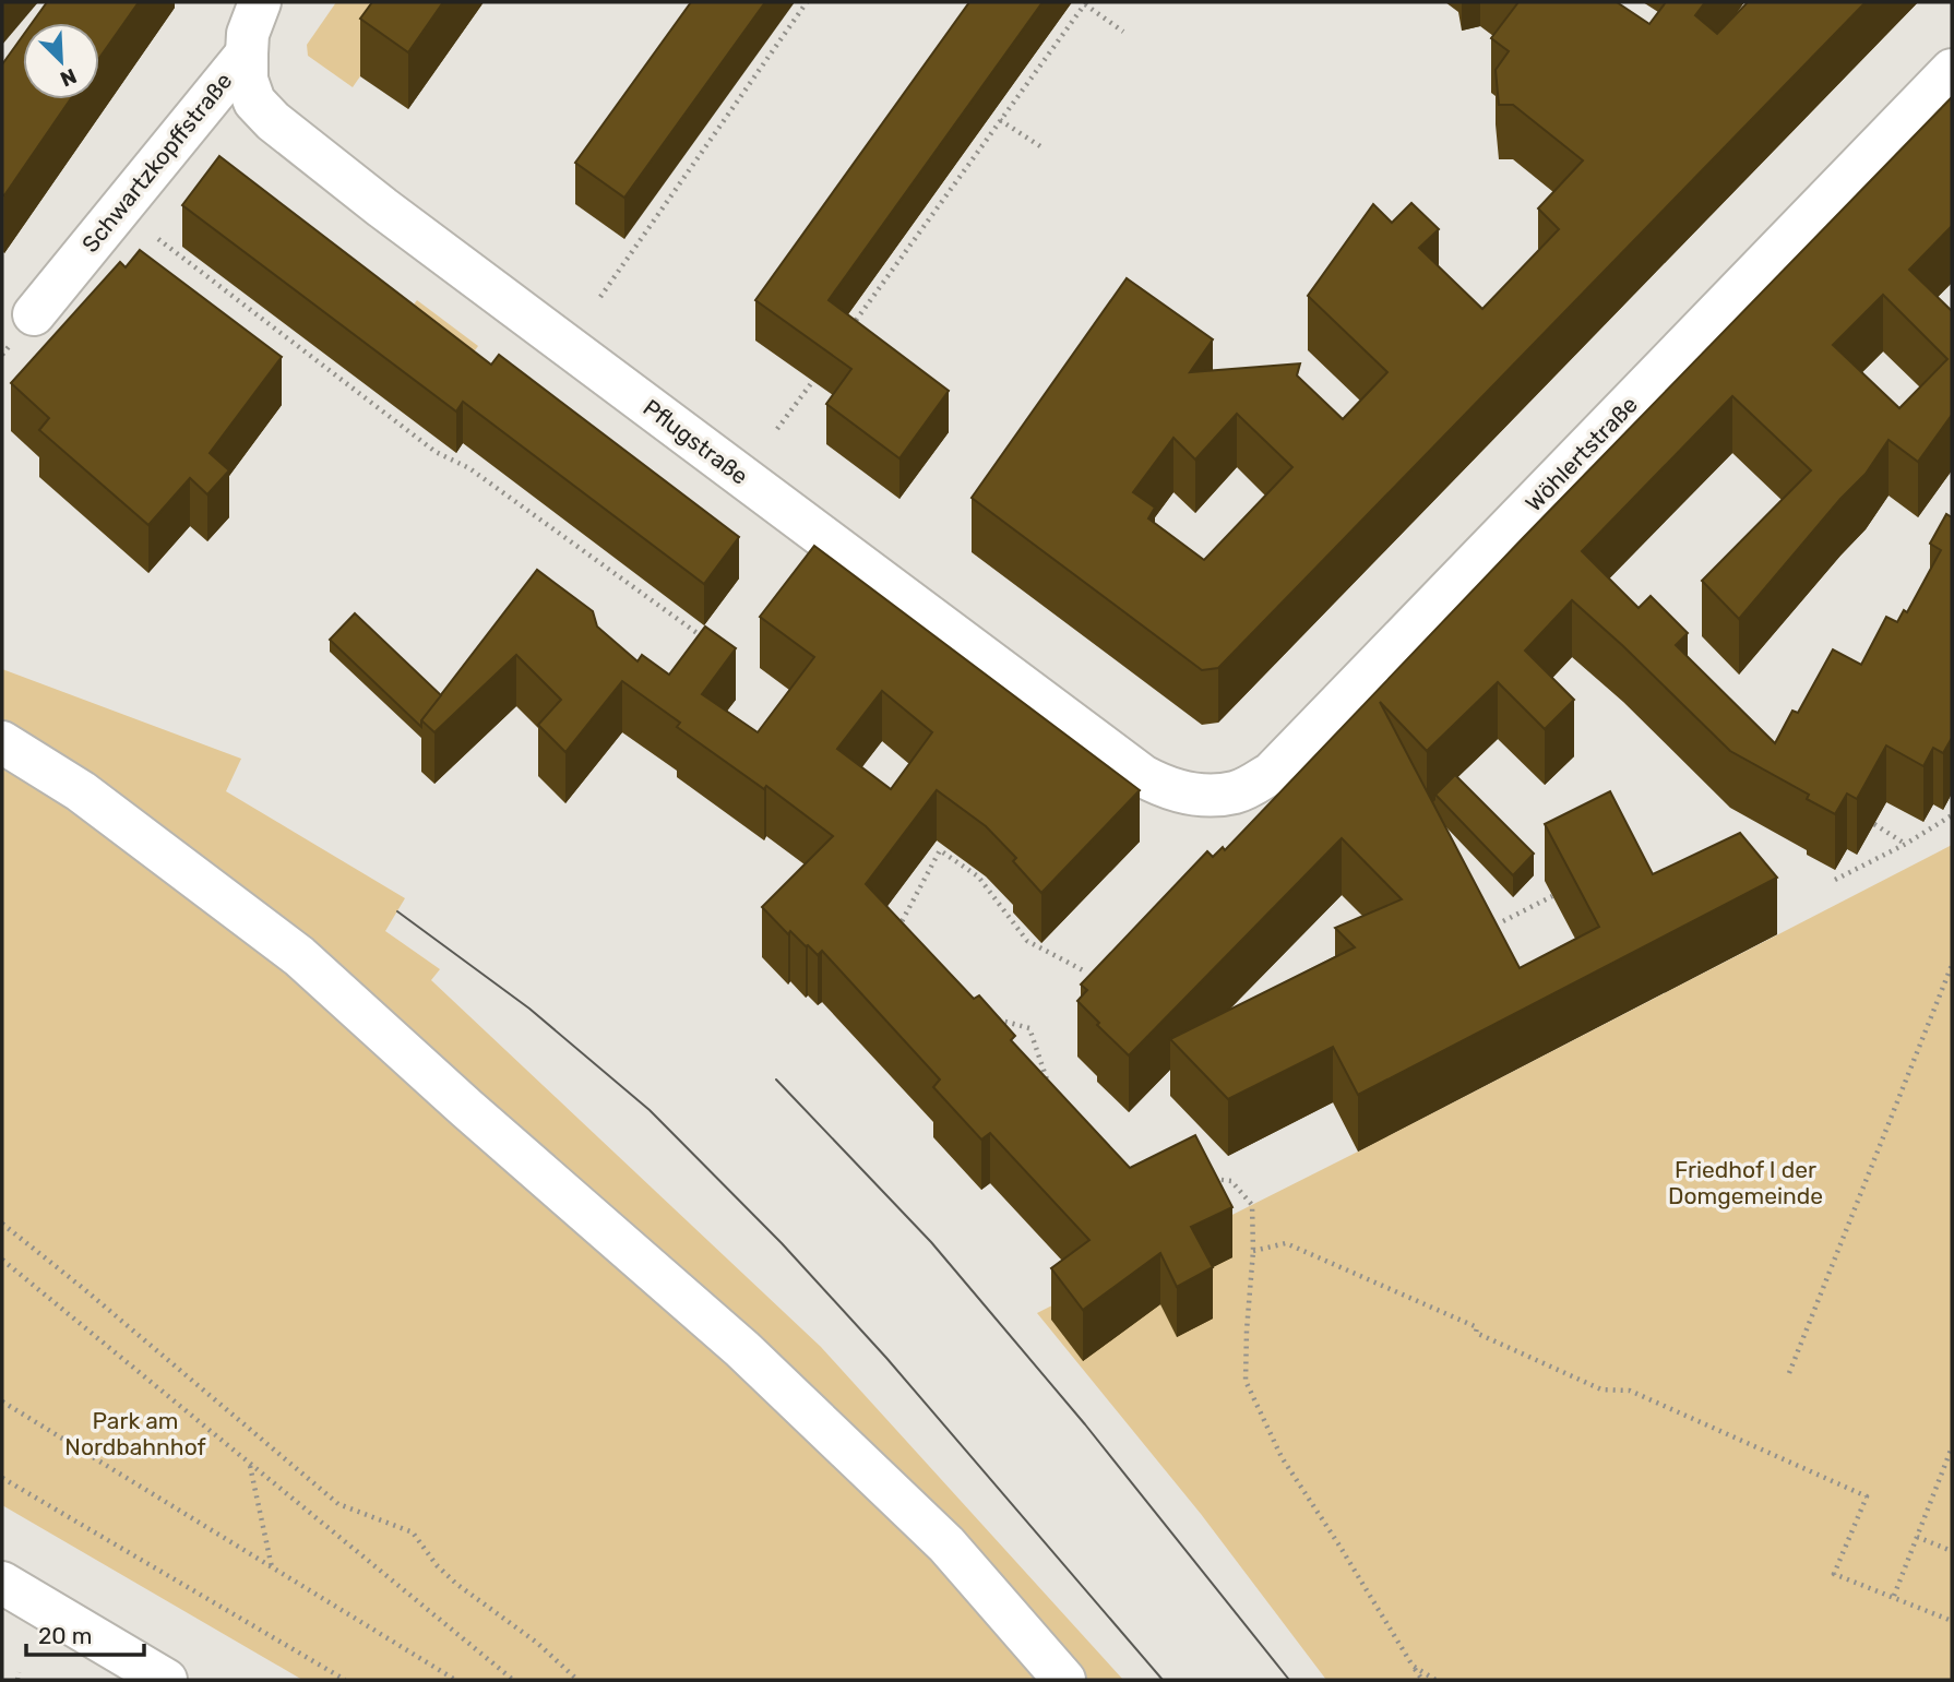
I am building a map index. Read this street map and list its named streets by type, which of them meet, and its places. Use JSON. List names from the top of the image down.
{
  "streets": {
    "street": ["Schwartzkopffstraße", "Pflugstraße", "Wöhlertstraße"]
  },
  "crossings": [
    ["Schwartzkopffstraße", "Pflugstraße"],
    ["Pflugstraße", "Wöhlertstraße"]
  ],
  "parks": ["Friedhof I der Domgemeinde", "Park am Nordbahnhof"],
  "scale_bar": "20 m",
  "north": "bottom right"
}
